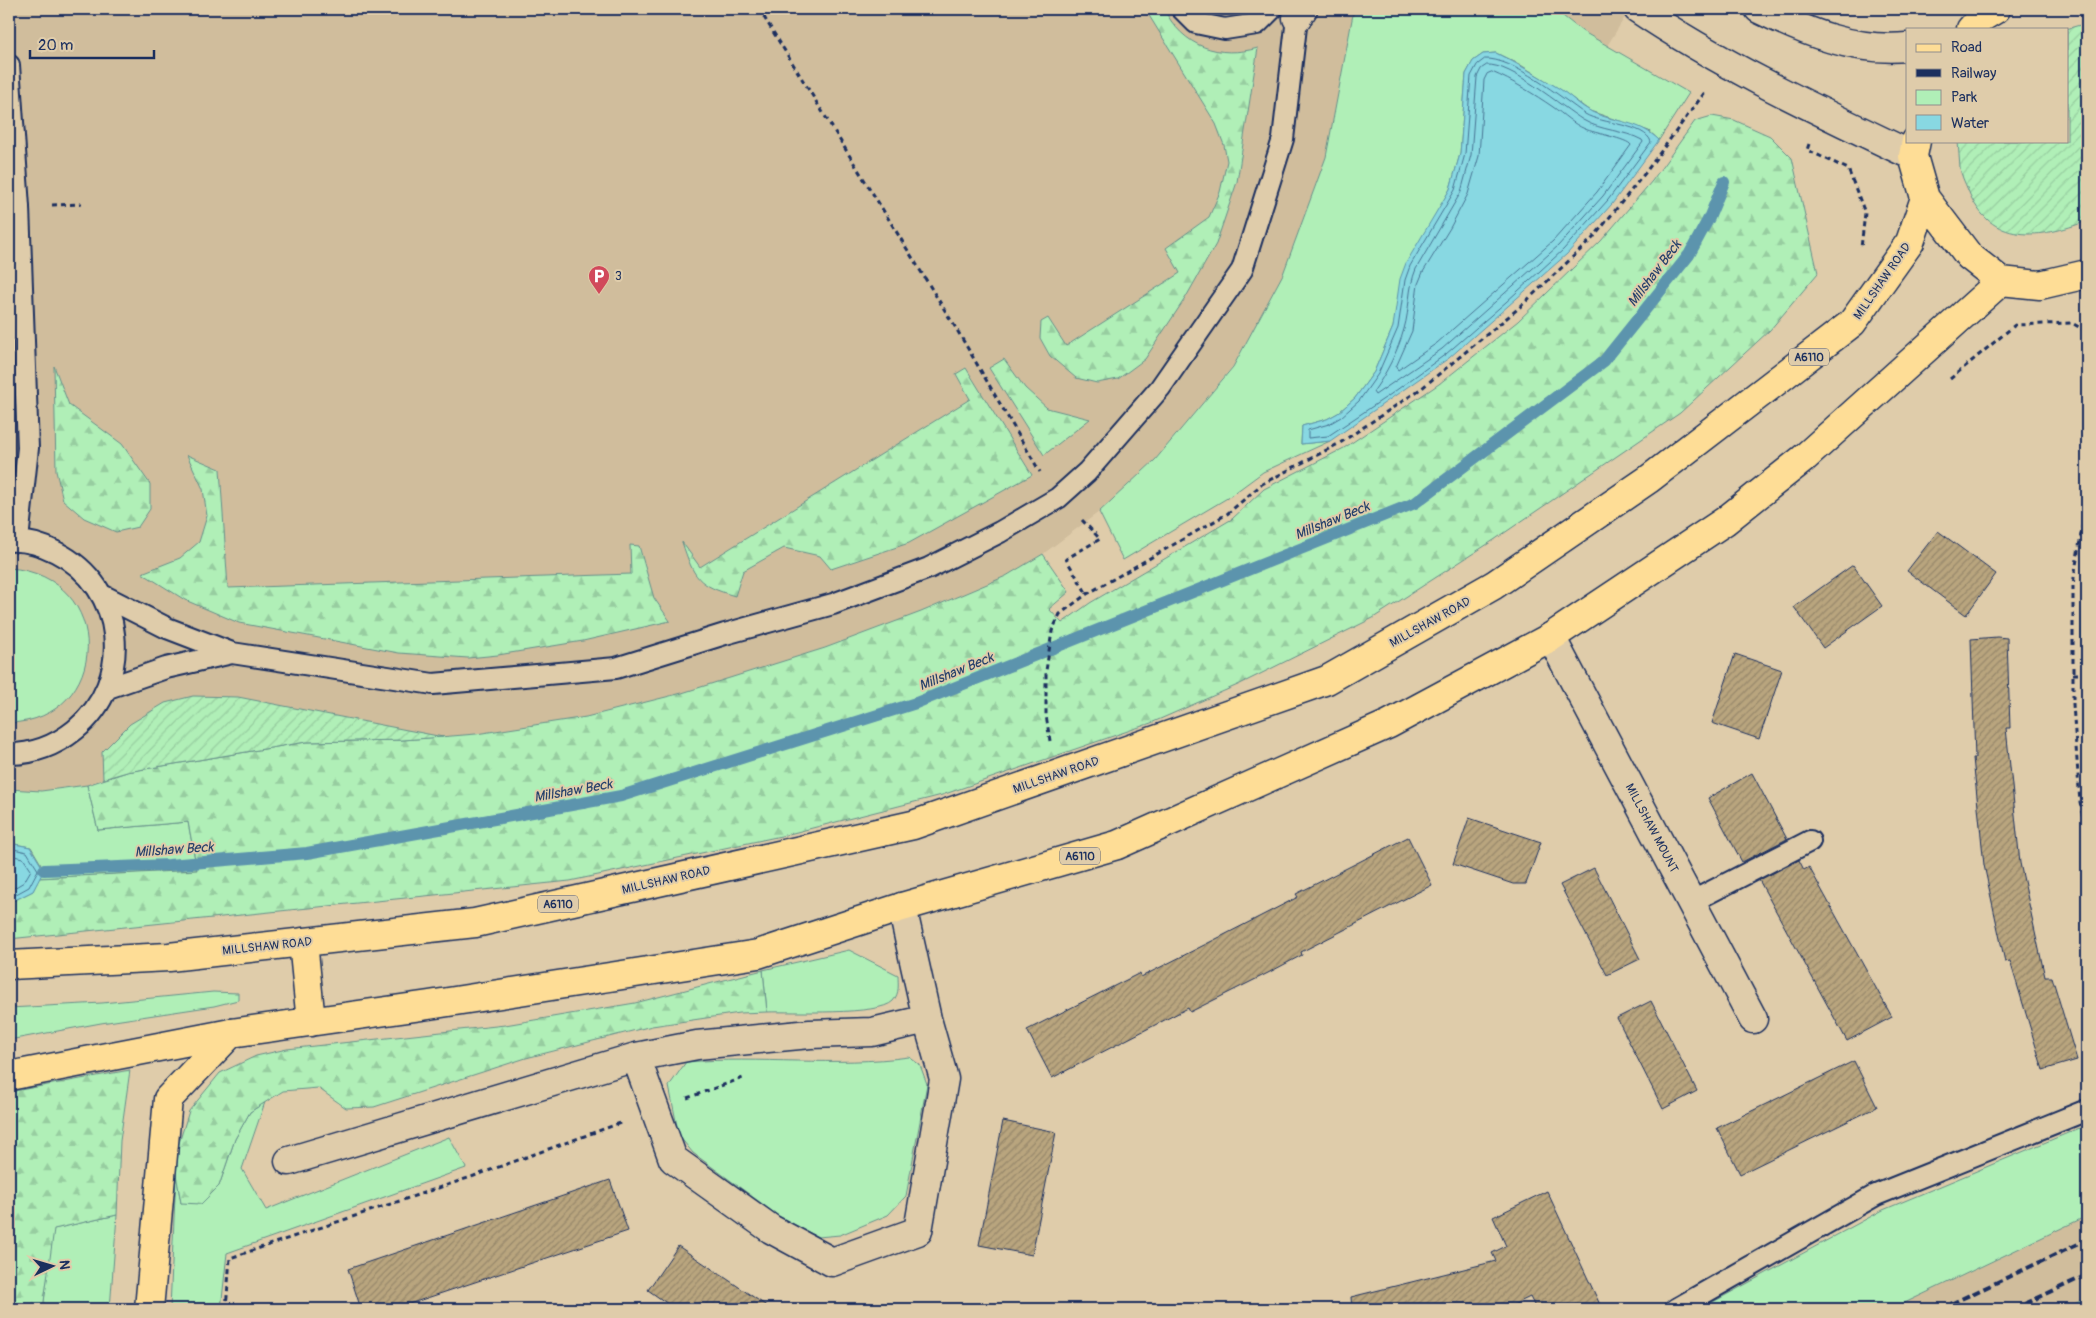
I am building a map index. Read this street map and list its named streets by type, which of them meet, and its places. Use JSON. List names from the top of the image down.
{
  "streets": {
    "main road": ["MILLSHAW ROAD", "A6110"],
    "street": ["MILLSHAW MOUNT"]
  },
  "crossings": [
    ["A6110", "MILLSHAW MOUNT"]
  ],
  "water": ["Millshaw Beck"],
  "places": {
    "parking": ["3"]
  },
  "legend": [
    "Road",
    "Railway",
    "Park",
    "Water"
  ],
  "scale_bar": "20 m",
  "north": "right"
}
